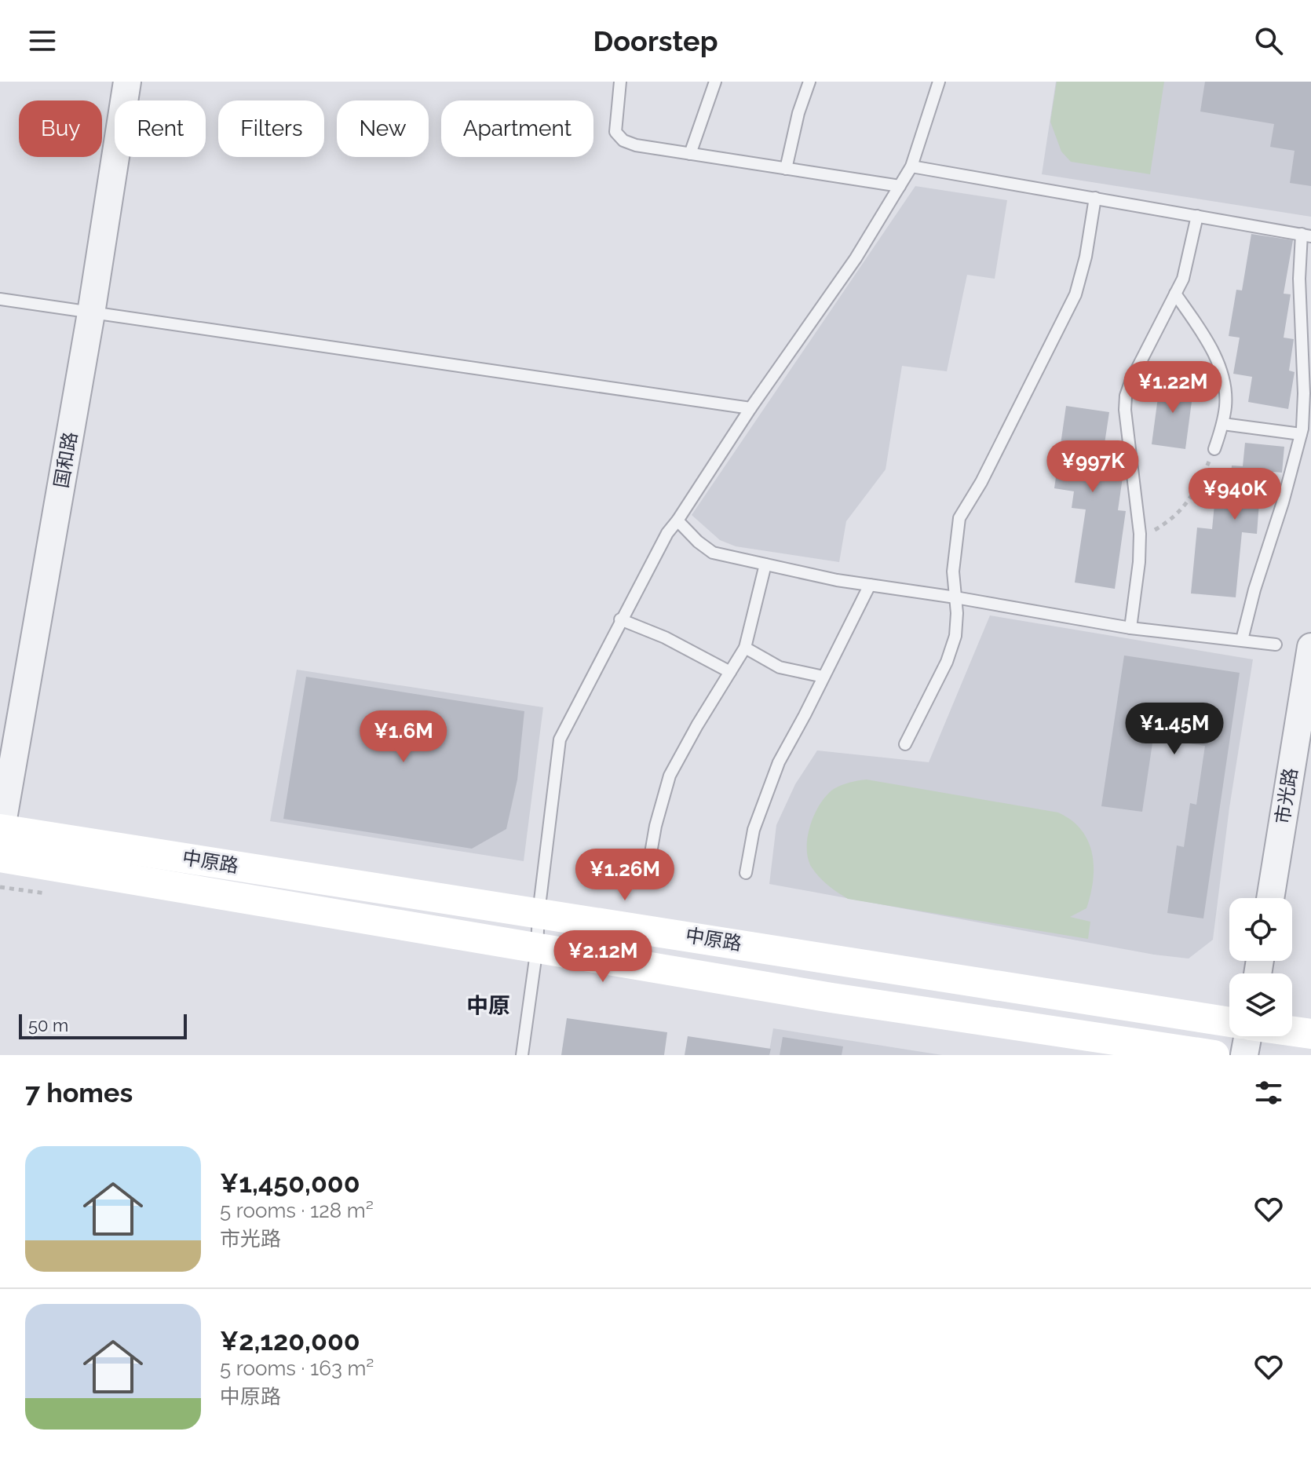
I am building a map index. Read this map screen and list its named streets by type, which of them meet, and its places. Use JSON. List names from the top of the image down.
{
  "streets": {
    "main road": ["中原路"],
    "street": ["国和路", "市光路"]
  },
  "crossings": [
    ["国和路", "中原路"]
  ],
  "districts": ["中原"],
  "scale_bar": "50 m",
  "page": {
    "header": "Doorstep",
    "chip": [
      "Buy",
      "Rent",
      "Filters",
      "New",
      "Apartment"
    ],
    "price": [
      "¥1.22M",
      "¥997K",
      "¥940K",
      "¥1.45M",
      "¥1.6M",
      "¥1.26M",
      "¥2.12M"
    ],
    "scale": "50 m",
    "heading": "7 homes",
    "list": [
      {
        "name": "¥1,450,000",
        "note": "5 rooms · 128 m² · 市光路"
      },
      {
        "name": "¥2,120,000",
        "note": "5 rooms · 163 m² · 中原路"
      }
    ]
  }
}
